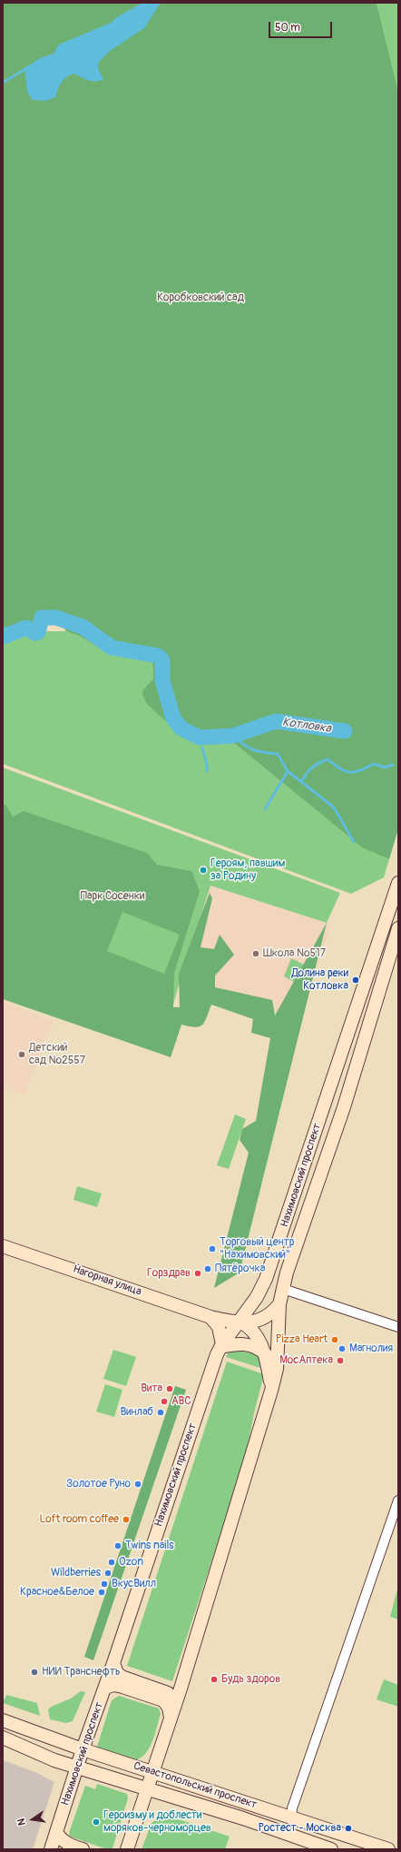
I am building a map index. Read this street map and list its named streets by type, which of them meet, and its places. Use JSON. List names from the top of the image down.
{
  "streets": {
    "main road": ["Нахимовский проспект", "Нагорная улица", "Севастопольский проспект"]
  },
  "crossings": [
    ["Нахимовский проспект", "Нагорная улица"],
    ["Нахимовский проспект", "Севастопольский проспект"]
  ],
  "water": ["Котловка"],
  "parks": ["Коробковский сад", "Парк Сосенки"],
  "places": [
    "Героям, павшим за Родину",
    "Школа №517",
    "Долина реки Котловка",
    "Детский сад №2557",
    "Торговый центр \"Нахимовский\"",
    "Пятёрочка",
    "Горздрав",
    "Pizza Heart",
    "Магнолия",
    "МосАптека",
    "Вита",
    "ABC",
    "Винлаб",
    "Золотое Руно",
    "Loft room coffee",
    "Twins nails",
    "Ozon",
    "Wildberries",
    "ВкусВилл",
    "Красное&Белое",
    "НИИ Транснефть",
    "Будь здоров",
    "Героизму и доблести моряков-черноморцев",
    "Ростест - Москва"
  ],
  "scale_bar": "50 m",
  "north": "left"
}
